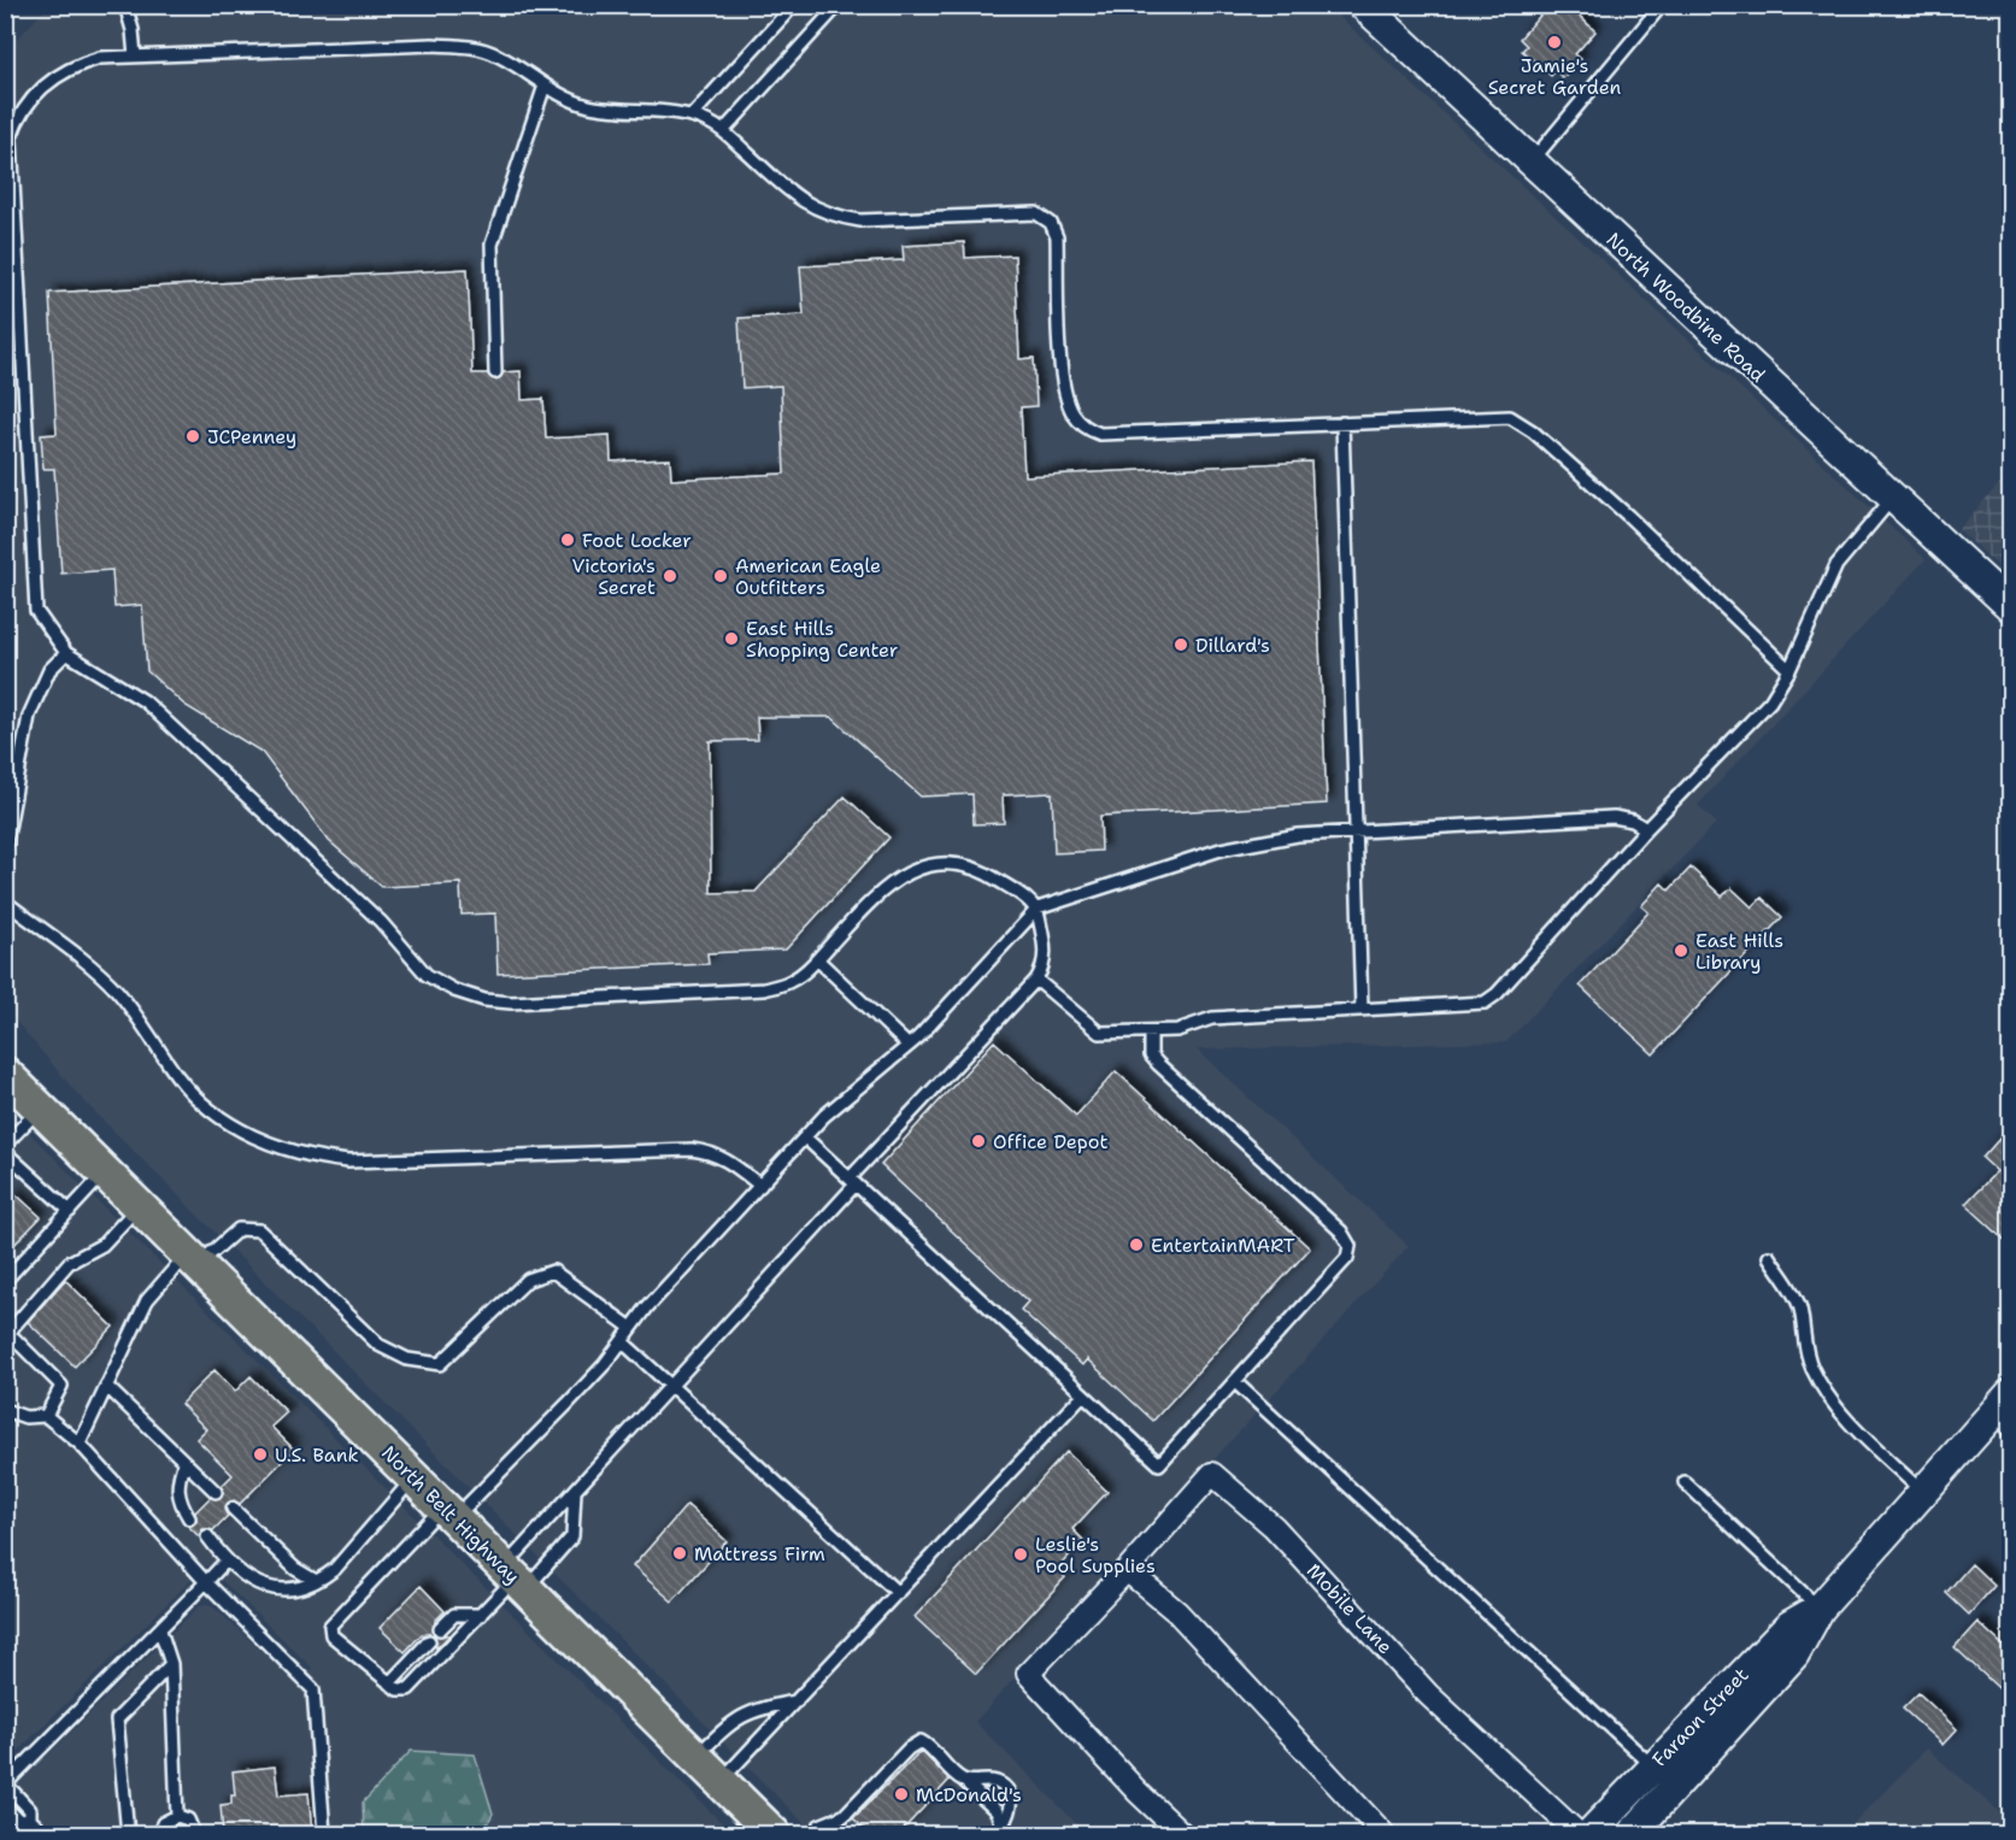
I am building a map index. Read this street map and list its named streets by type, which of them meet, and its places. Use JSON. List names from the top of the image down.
{
  "streets": {
    "main road": ["North Woodbine Road", "North Belt Highway", "Faraon Street"],
    "street": ["Mobile Lane"]
  },
  "places": [
    "Jamie's Secret Garden",
    "JCPenney",
    "Foot Locker",
    "Victoria's Secret",
    "American Eagle Outfitters",
    "East Hills Shopping Center",
    "Dillard's",
    "East Hills Library",
    "Office Depot",
    "EntertainMART",
    "U.S. Bank",
    "Mattress Firm",
    "Leslie's Pool Supplies",
    "McDonald's"
  ]
}
